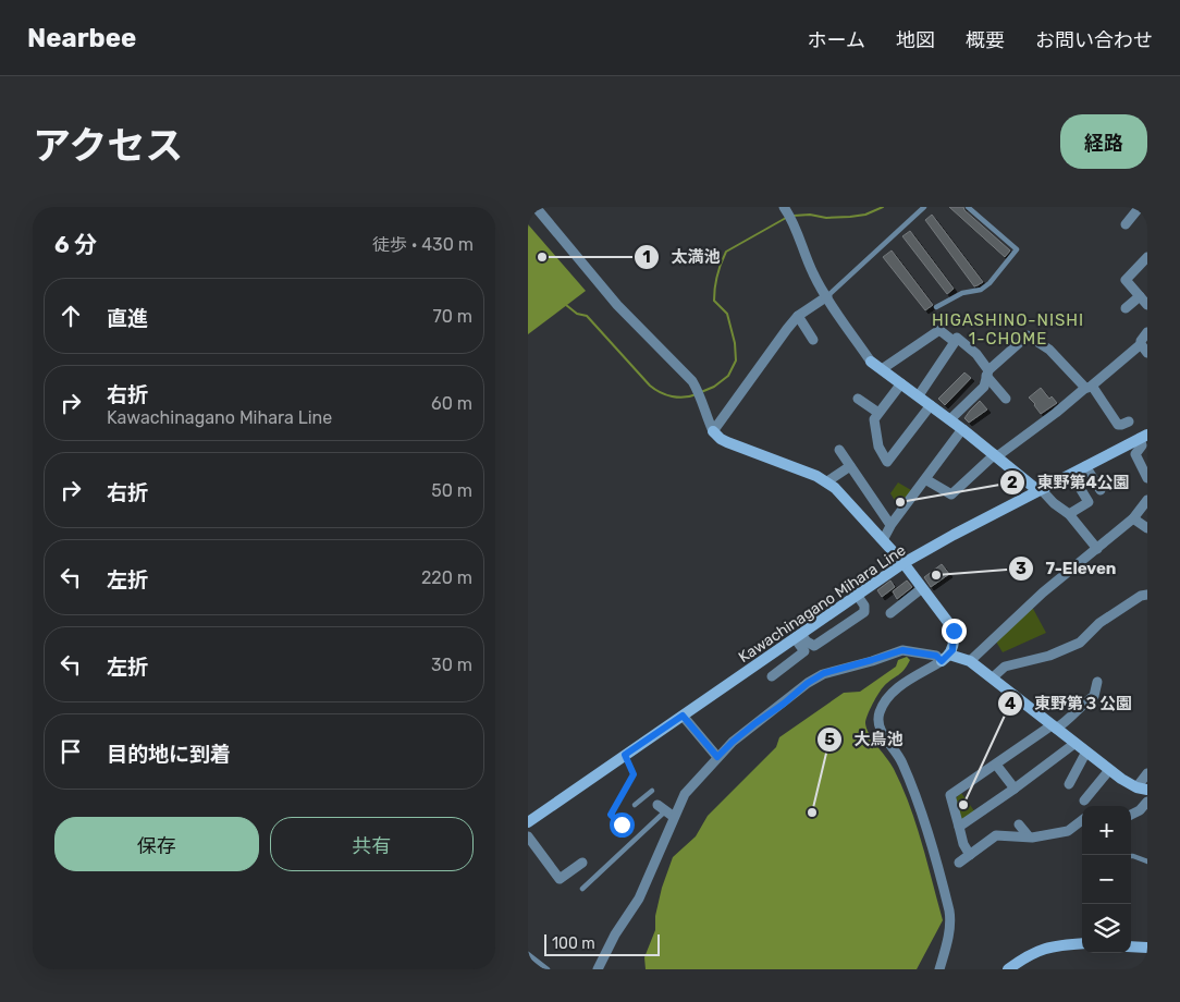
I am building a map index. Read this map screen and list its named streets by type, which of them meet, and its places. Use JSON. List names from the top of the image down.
{
  "streets": {
    "street": ["Kawachinagano Mihara Line"]
  },
  "districts": ["HIGASHINO-NISHI 1-CHOME"],
  "places": [
    "太満池",
    "東野第4公園",
    "7-Eleven",
    "東野第３公園",
    "大鳥池"
  ],
  "scale_bar": "100 m",
  "page": {
    "header": "Nearbee",
    "nav": [
      "ホーム",
      "地図",
      "概要",
      "お問い合わせ"
    ],
    "title": "アクセス",
    "buttons": [
      "経路",
      ["保存", "共有"]
    ],
    "heading": ["6 分", "徒歩 · 430 m"],
    "list": [
      ["直進", "70 m"],
      ["右折", "Kawachinagano Mihara Line", "60 m"],
      ["右折", "50 m"],
      ["左折", "220 m"],
      ["左折", "30 m"],
      "目的地に到着"
    ],
    "map_buttons": ["+", "−"],
    "scale": "100 m"
  }
}
